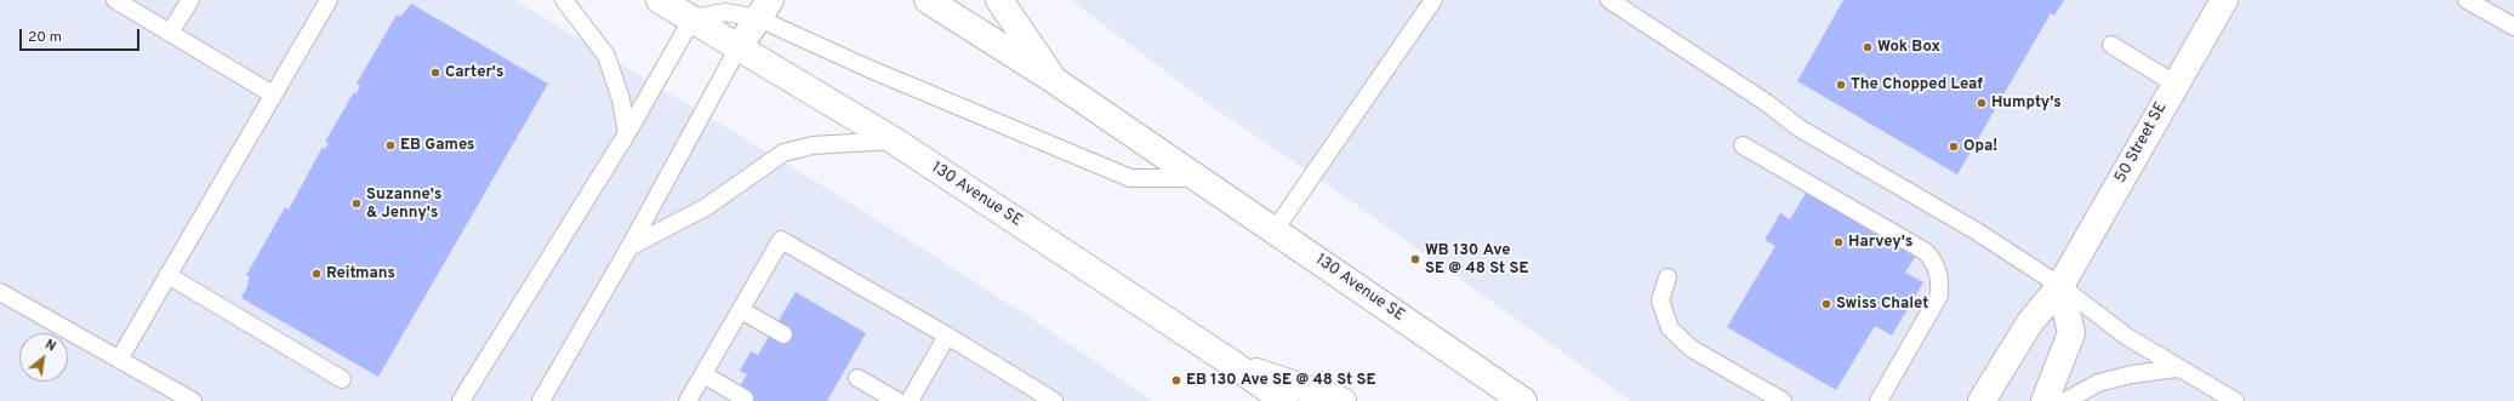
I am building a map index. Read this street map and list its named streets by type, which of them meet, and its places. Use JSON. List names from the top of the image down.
{
  "streets": {
    "main road": ["50 Street SE", "130 Avenue SE"]
  },
  "places": [
    "Wok Box",
    "Carter's",
    "The Chopped Leaf",
    "Humpty's",
    "EB Games",
    "Opa!",
    "Suzanne's & Jenny's",
    "Harvey's",
    "WB 130 Ave SE @ 48 St SE",
    "Reitmans",
    "Swiss Chalet",
    "EB 130 Ave SE @ 48 St SE"
  ],
  "scale_bar": "20 m",
  "north": "top right"
}
